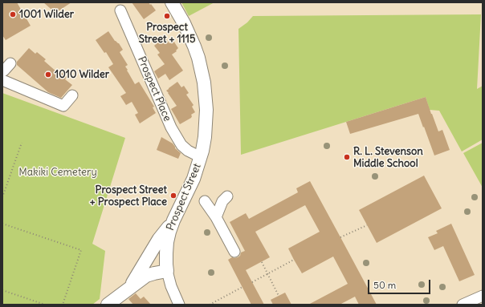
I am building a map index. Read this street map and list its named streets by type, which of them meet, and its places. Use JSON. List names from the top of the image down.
{
  "streets": {
    "main road": ["Prospect Street"],
    "street": ["Prospect Place"]
  },
  "crossings": [
    ["Prospect Place", "Prospect Street"]
  ],
  "parks": ["Makiki Cemetery"],
  "places": [
    "1001 Wilder",
    "Prospect Street + 1115",
    "1010 Wilder",
    "R. L. Stevenson Middle School",
    "Prospect Street + Prospect Place"
  ],
  "scale_bar": "50 m"
}
